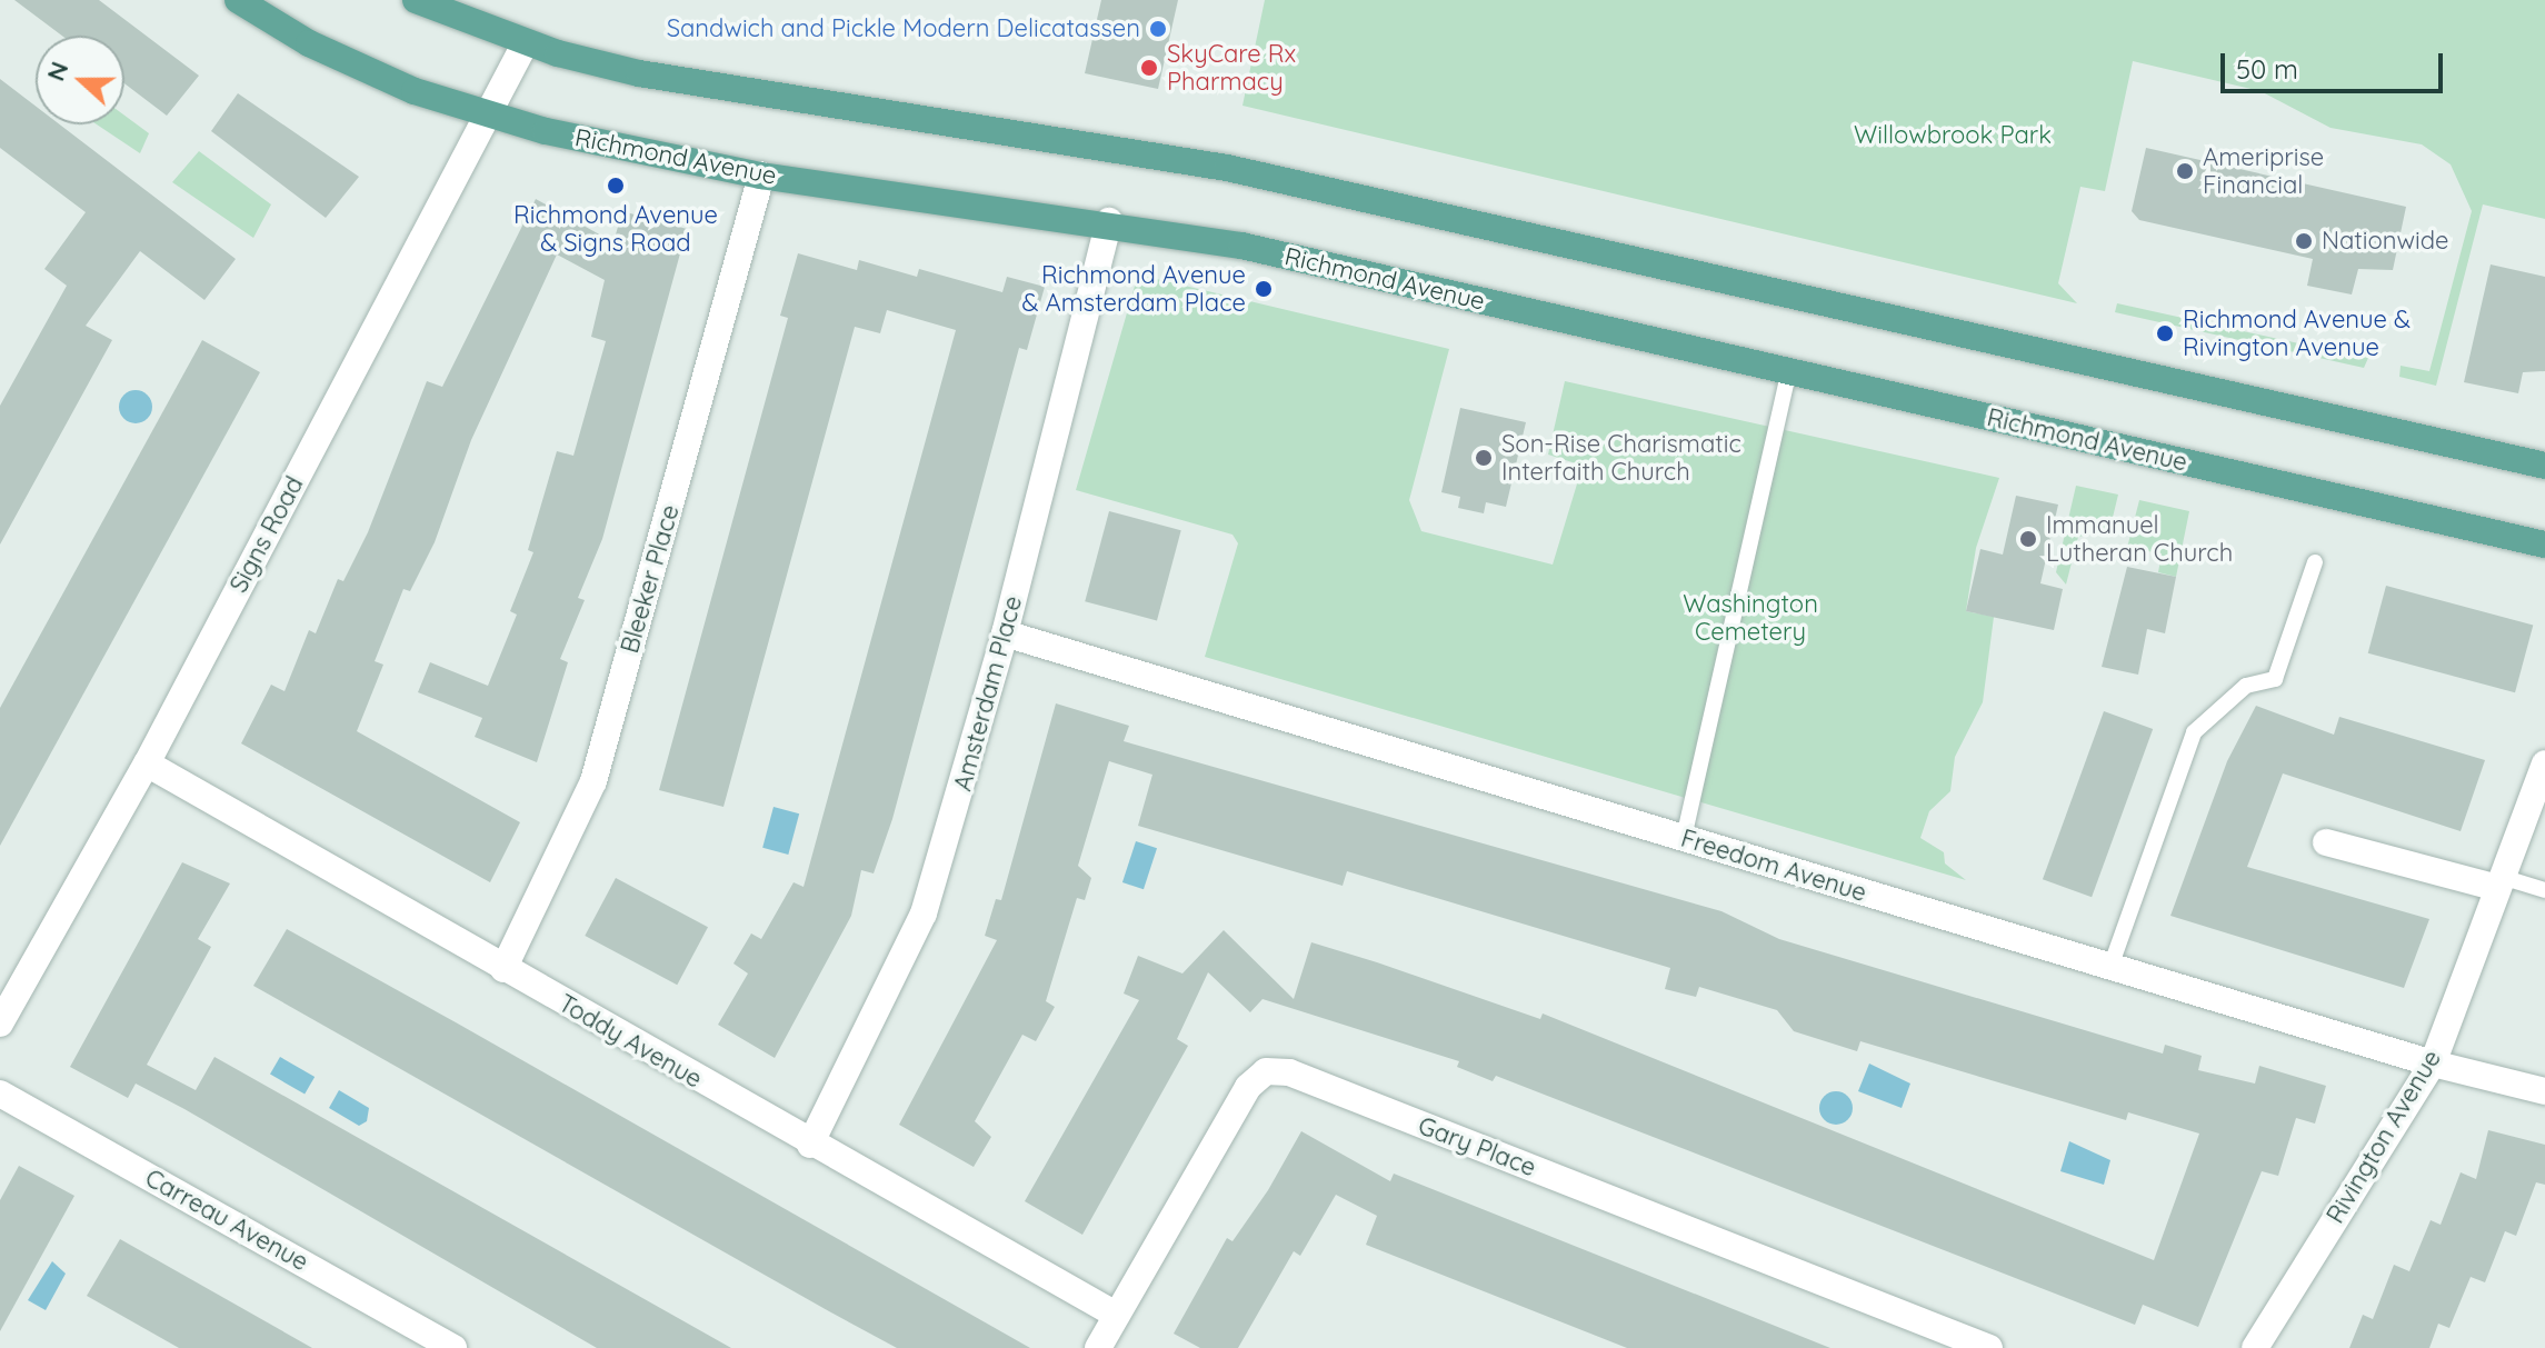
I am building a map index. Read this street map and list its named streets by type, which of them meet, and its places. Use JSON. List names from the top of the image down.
{
  "streets": {
    "main road": ["Richmond Avenue"],
    "street": [
      "Signs Road",
      "Bleeker Place",
      "Amsterdam Place",
      "Freedom Avenue",
      "Toddy Avenue",
      "Rivington Avenue",
      "Gary Place",
      "Carreau Avenue"
    ]
  },
  "crossings": [
    ["Richmond Avenue", "Signs Road"],
    ["Richmond Avenue", "Bleeker Place"],
    ["Richmond Avenue", "Amsterdam Place"],
    ["Signs Road", "Toddy Avenue"],
    ["Bleeker Place", "Toddy Avenue"],
    ["Amsterdam Place", "Freedom Avenue"],
    ["Amsterdam Place", "Toddy Avenue"],
    ["Freedom Avenue", "Rivington Avenue"],
    ["Toddy Avenue", "Gary Place"]
  ],
  "parks": ["Willowbrook Park", "Washington Cemetery"],
  "places": [
    "Sandwich and Pickle Modern Delicatassen",
    "SkyCare Rx Pharmacy",
    "Ameriprise Financial",
    "Richmond Avenue & Signs Road",
    "Nationwide",
    "Richmond Avenue & Amsterdam Place",
    "Richmond Avenue & Rivington Avenue",
    "Son-Rise Charismatic Interfaith Church",
    "Immanuel Lutheran Church"
  ],
  "scale_bar": "50 m",
  "north": "left"
}
